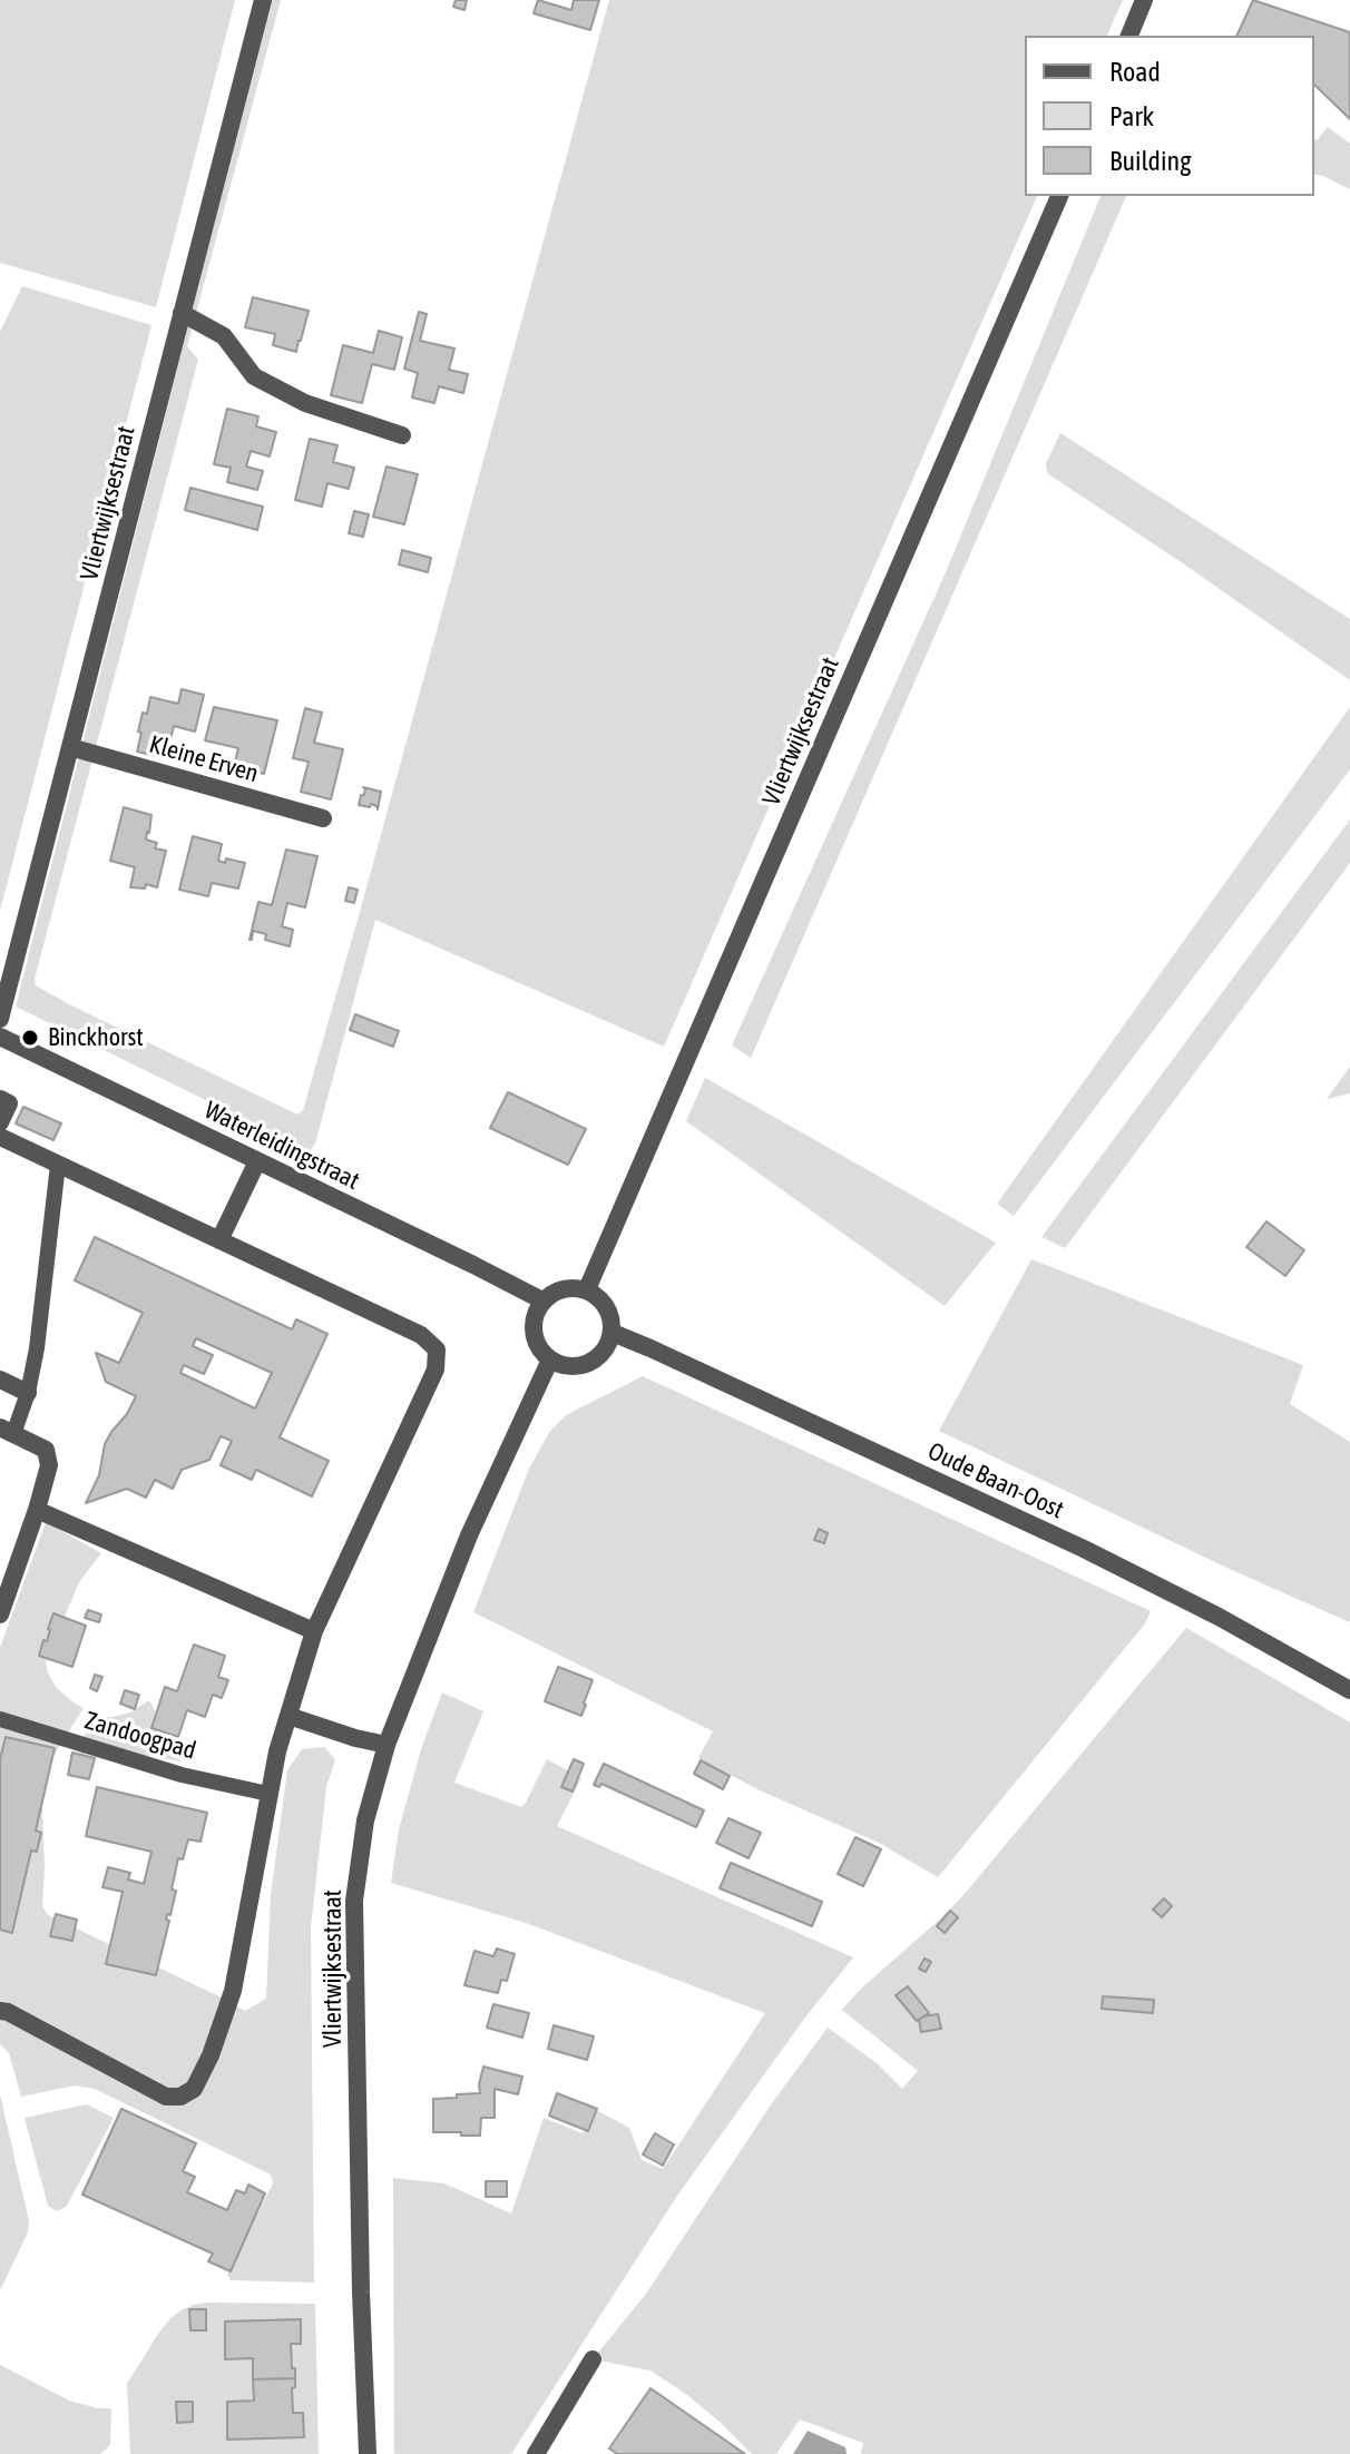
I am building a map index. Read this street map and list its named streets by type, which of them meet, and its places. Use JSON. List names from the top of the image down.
{
  "streets": {
    "street": [
      "Vliertwijksestraat",
      "Kleine Erven",
      "Waterleidingstraat",
      "Oude Baan-Oost",
      "Zandoogpad"
    ]
  },
  "crossings": [
    ["Vliertwijksestraat", "Kleine Erven"],
    ["Vliertwijksestraat", "Waterleidingstraat"],
    ["Vliertwijksestraat", "Oude Baan-Oost"],
    ["Waterleidingstraat", "Oude Baan-Oost"]
  ],
  "places": ["Binckhorst"],
  "legend": ["Road", "Park", "Building"]
}
